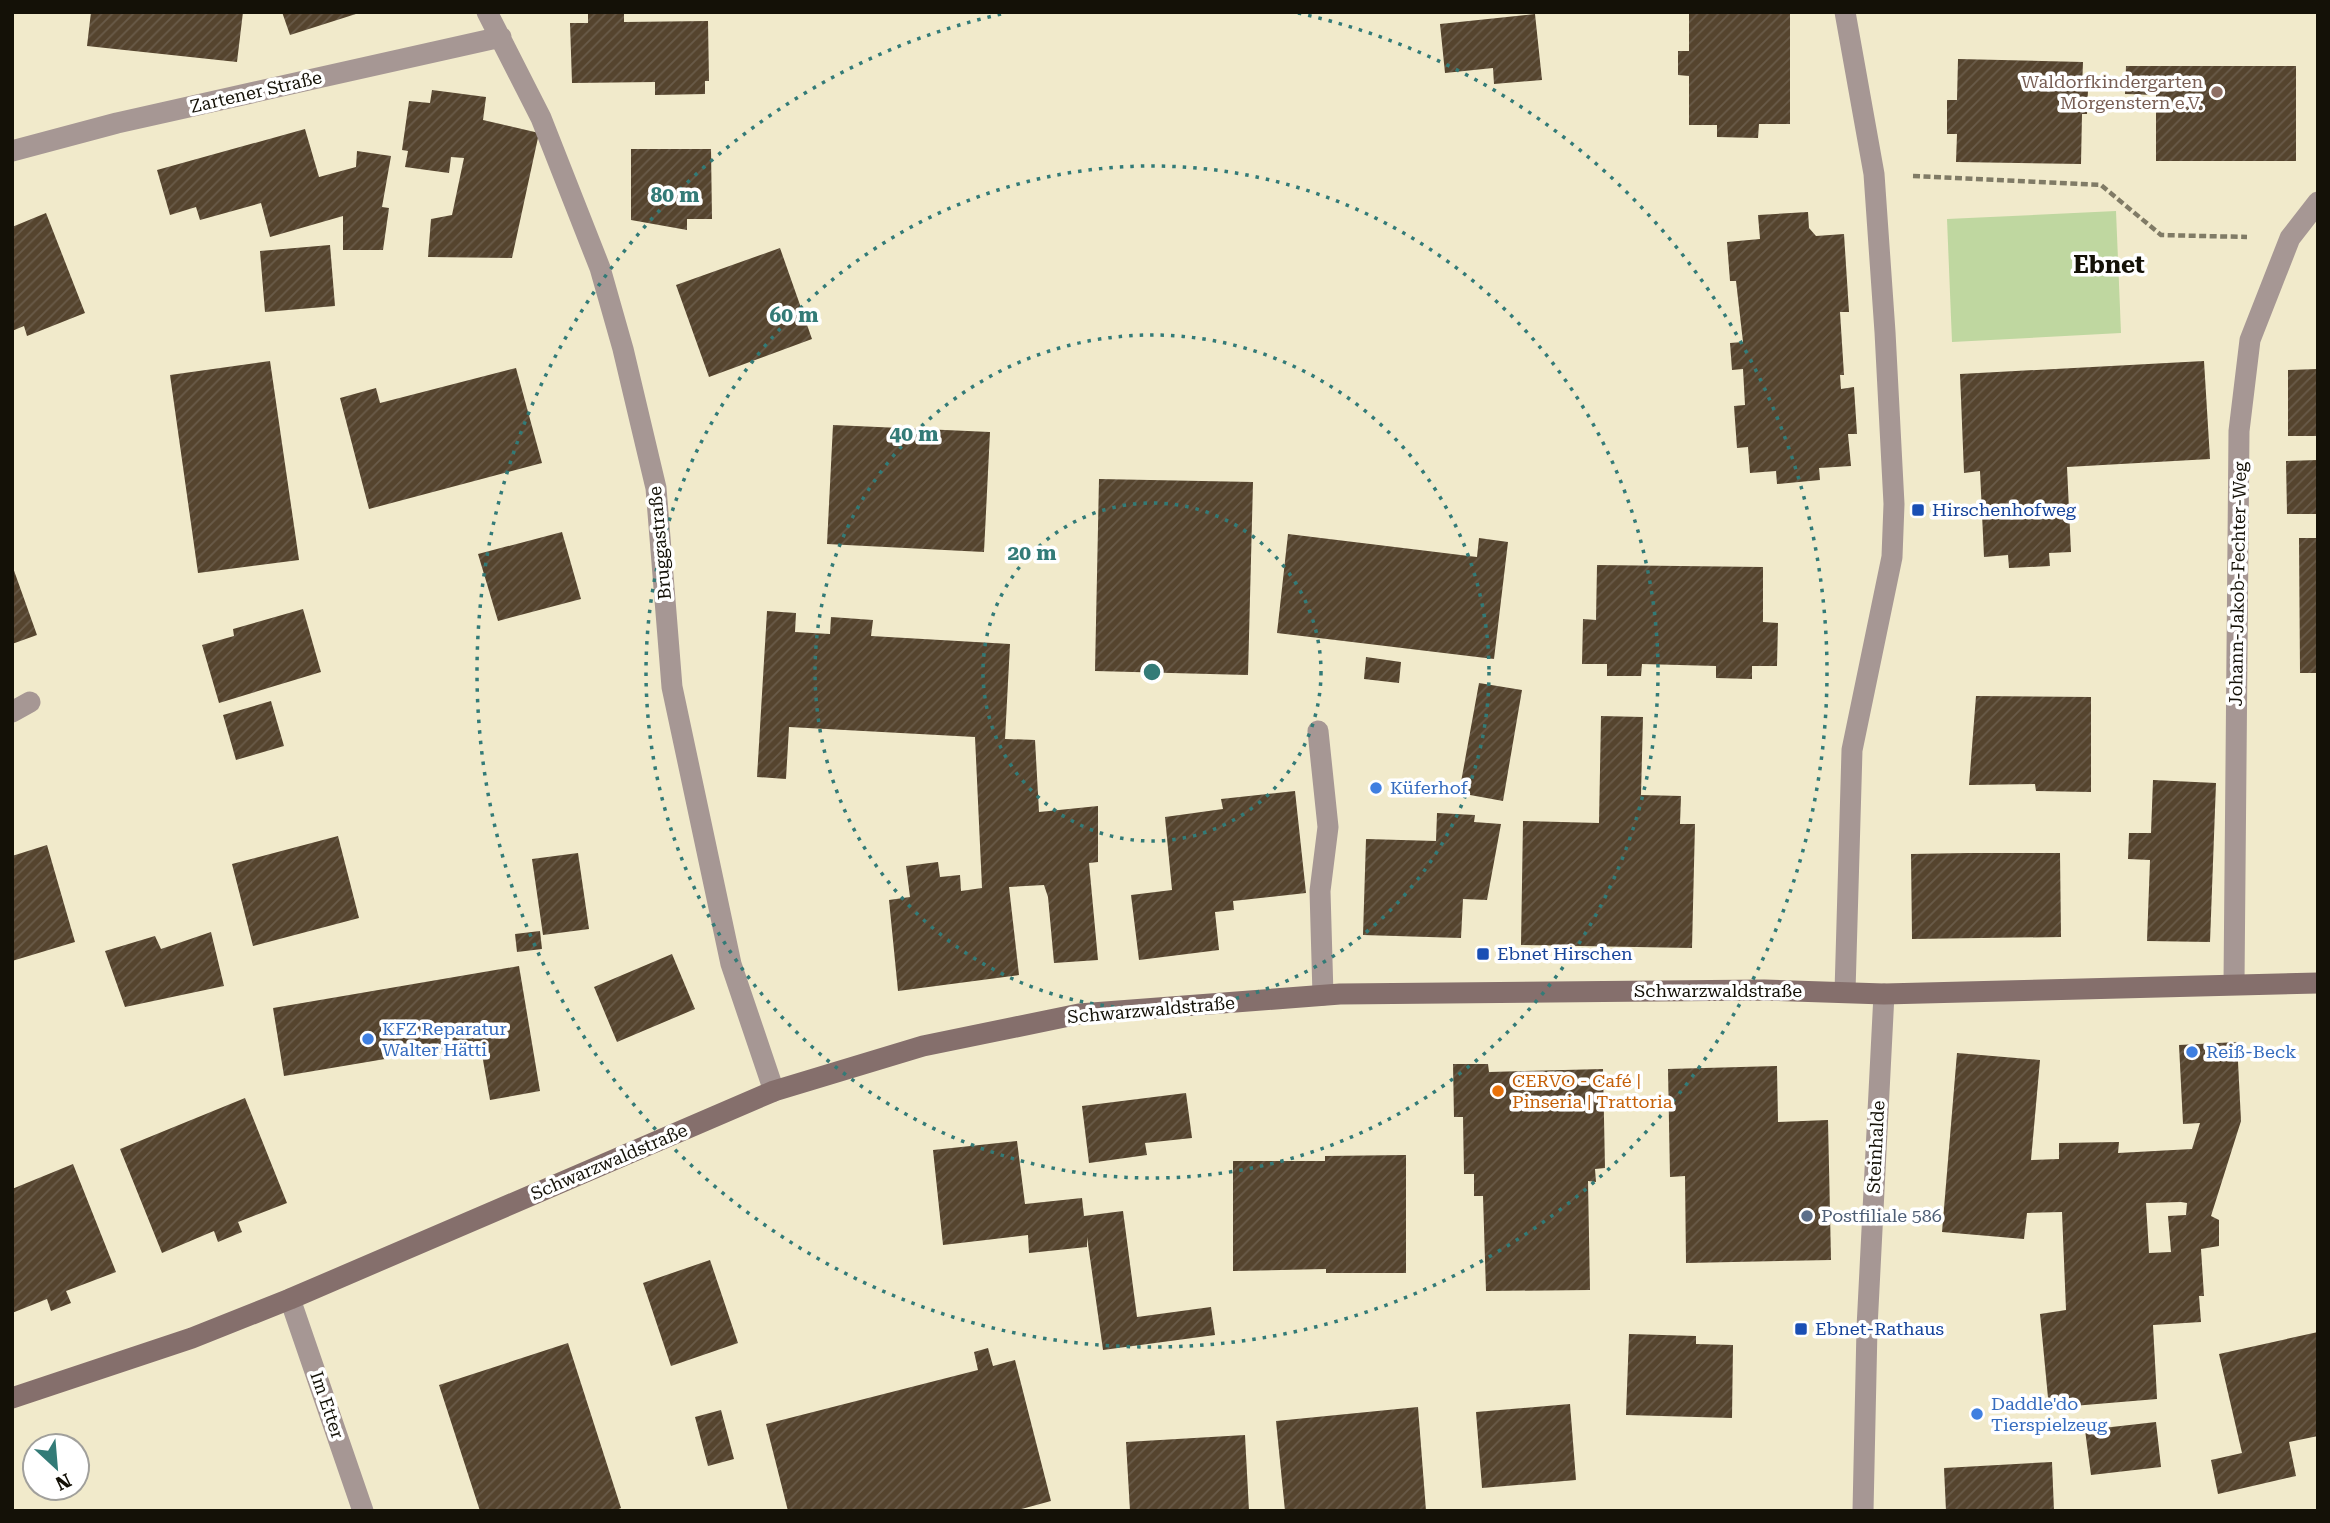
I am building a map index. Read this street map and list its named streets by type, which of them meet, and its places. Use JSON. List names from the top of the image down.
{
  "streets": {
    "main road": ["Schwarzwaldstraße"],
    "street": [
      "Zartener Straße",
      "Bruggastraße",
      "Johann-Jakob-Fechter-Weg",
      "Steinhalde",
      "Im Etter"
    ]
  },
  "crossings": [
    ["Zartener Straße", "Bruggastraße"],
    ["Bruggastraße", "Schwarzwaldstraße"],
    ["Johann-Jakob-Fechter-Weg", "Schwarzwaldstraße"],
    ["Schwarzwaldstraße", "Steinhalde"],
    ["Schwarzwaldstraße", "Im Etter"]
  ],
  "districts": ["Ebnet"],
  "places": {
    "other": [
      "Waldorfkindergarten Morgenstern e.V.",
      "Küferhof",
      "KFZ Reparatur Walter Hätti",
      "Reiß-Beck",
      "CERVO - Café | Pinseria | Trattoria",
      "Postfiliale 586",
      "Daddle'do Tierspielzeug"
    ],
    "transit": ["Hirschenhofweg", "Ebnet Hirschen", "Ebnet-Rathaus"]
  },
  "north": "bottom right",
  "rings": [
    "80 m",
    "60 m",
    "40 m",
    "20 m"
  ]
}
